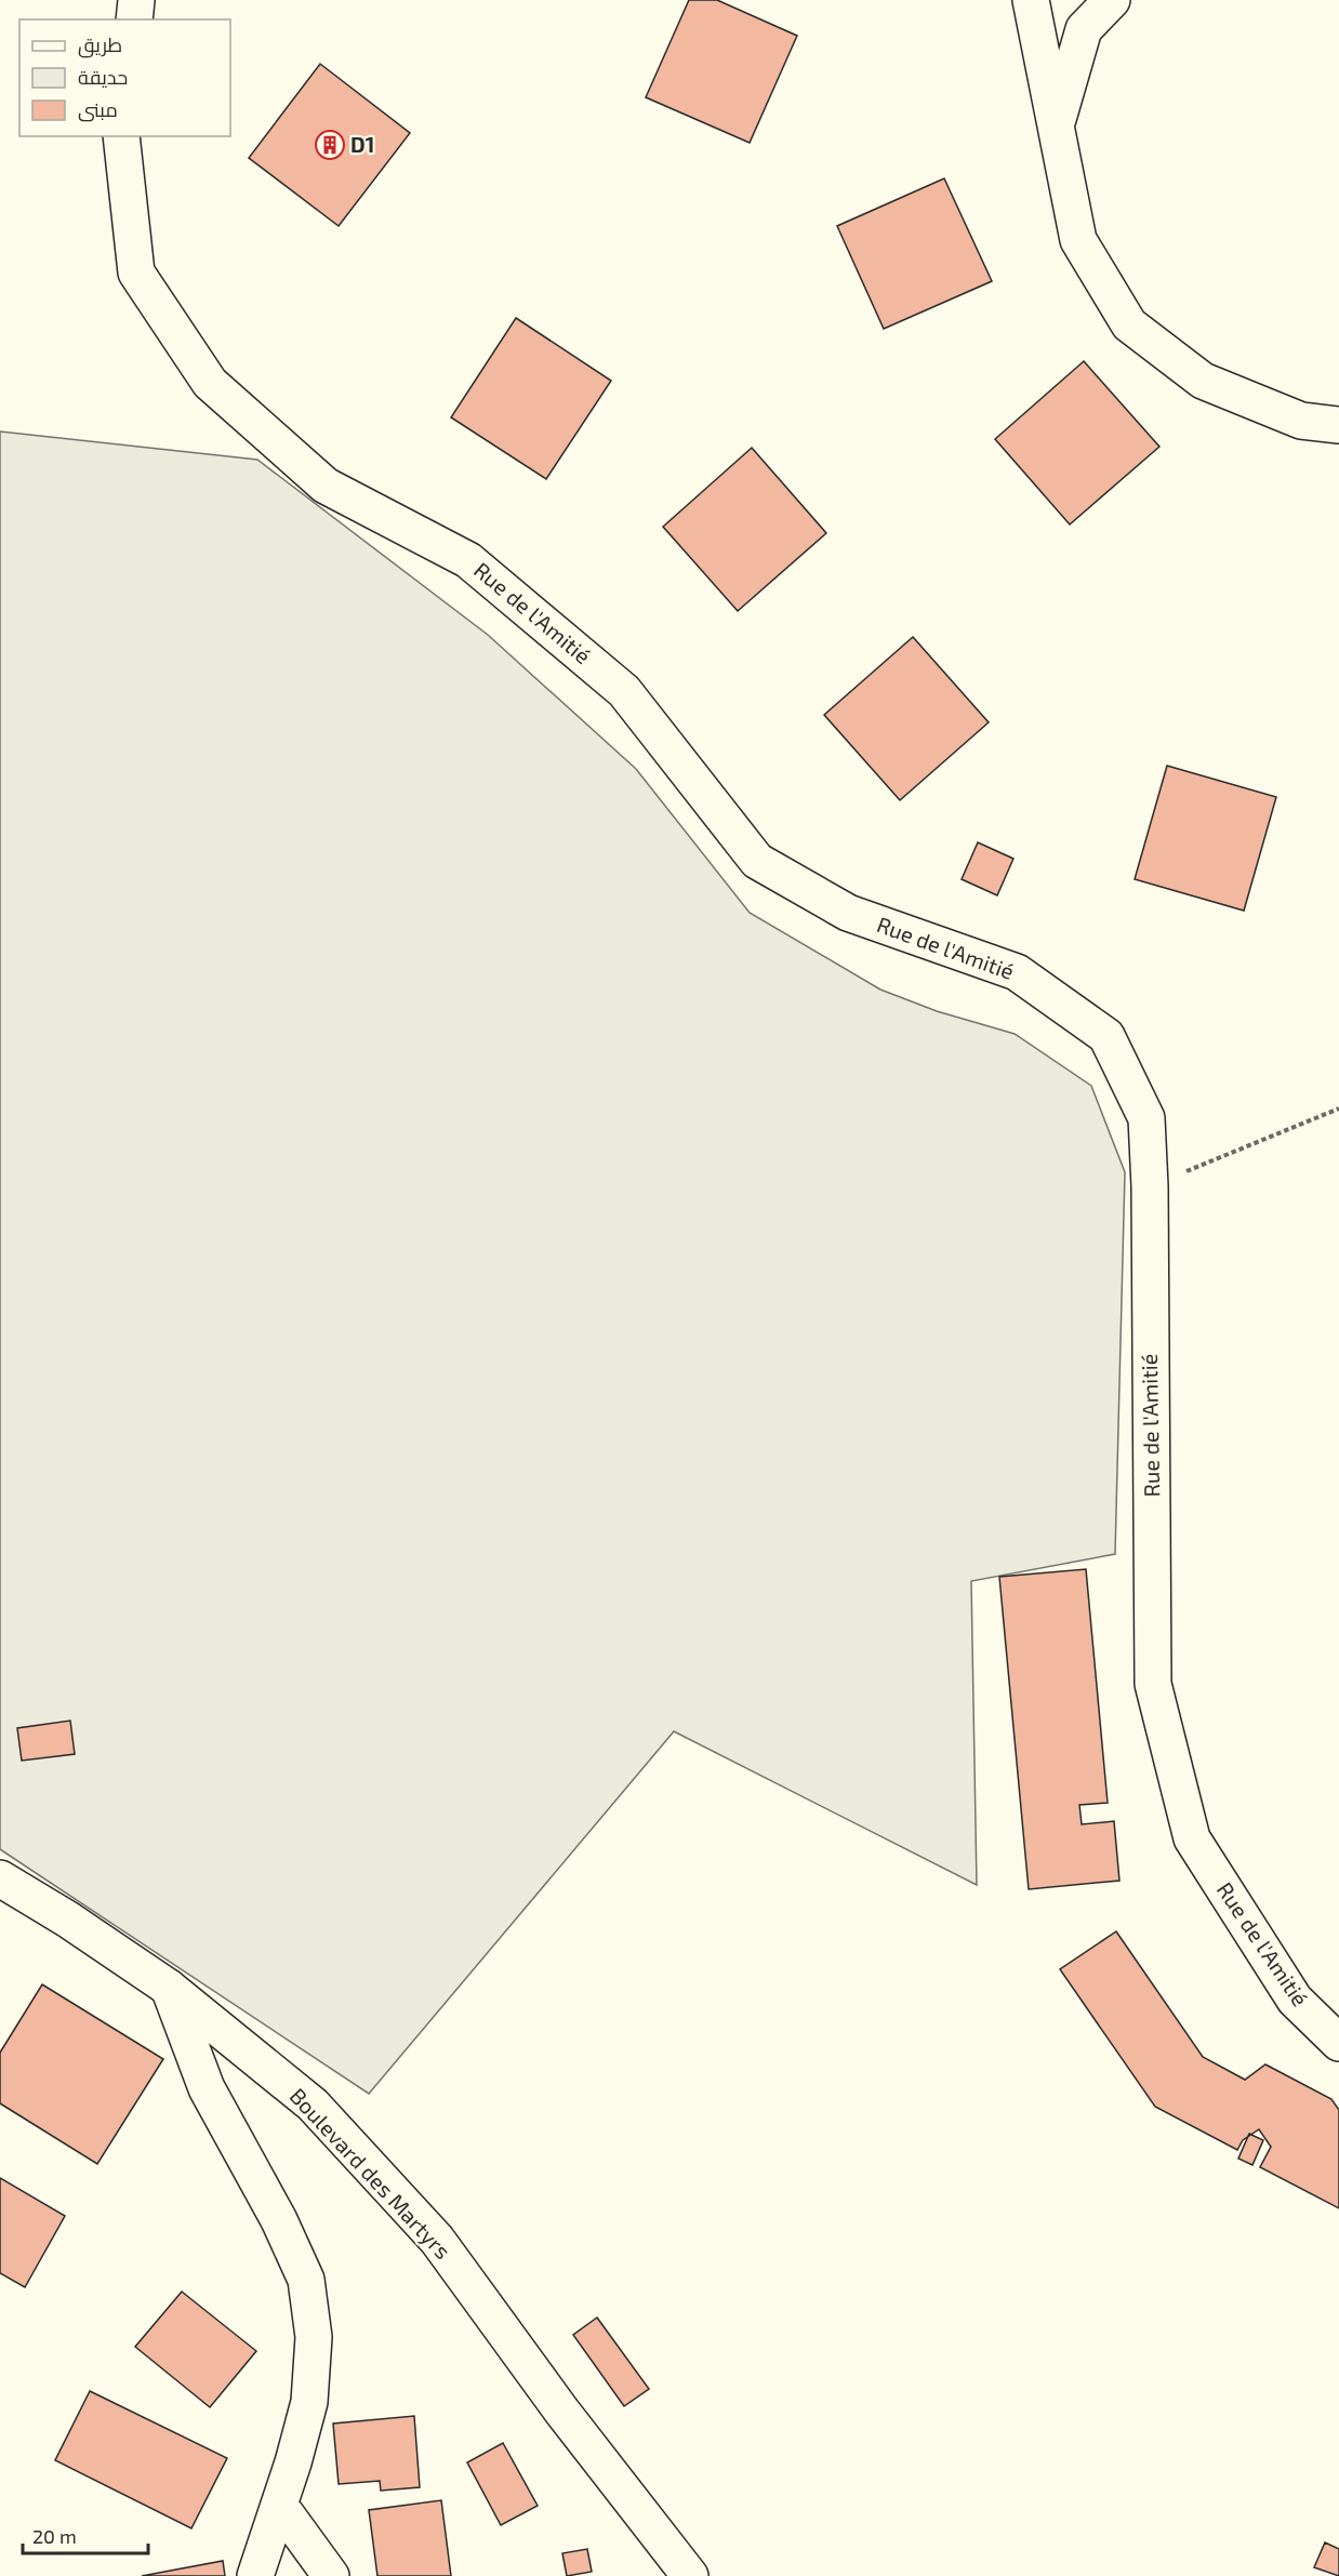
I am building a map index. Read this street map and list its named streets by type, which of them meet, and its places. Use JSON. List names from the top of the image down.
{
  "streets": {
    "street": ["Rue de l'Amitié", "Boulevard des Martyrs"]
  },
  "places": {
    "building": ["D1"]
  },
  "legend": ["طريق", "حديقة", "مبنى"],
  "scale_bar": "20 m"
}
